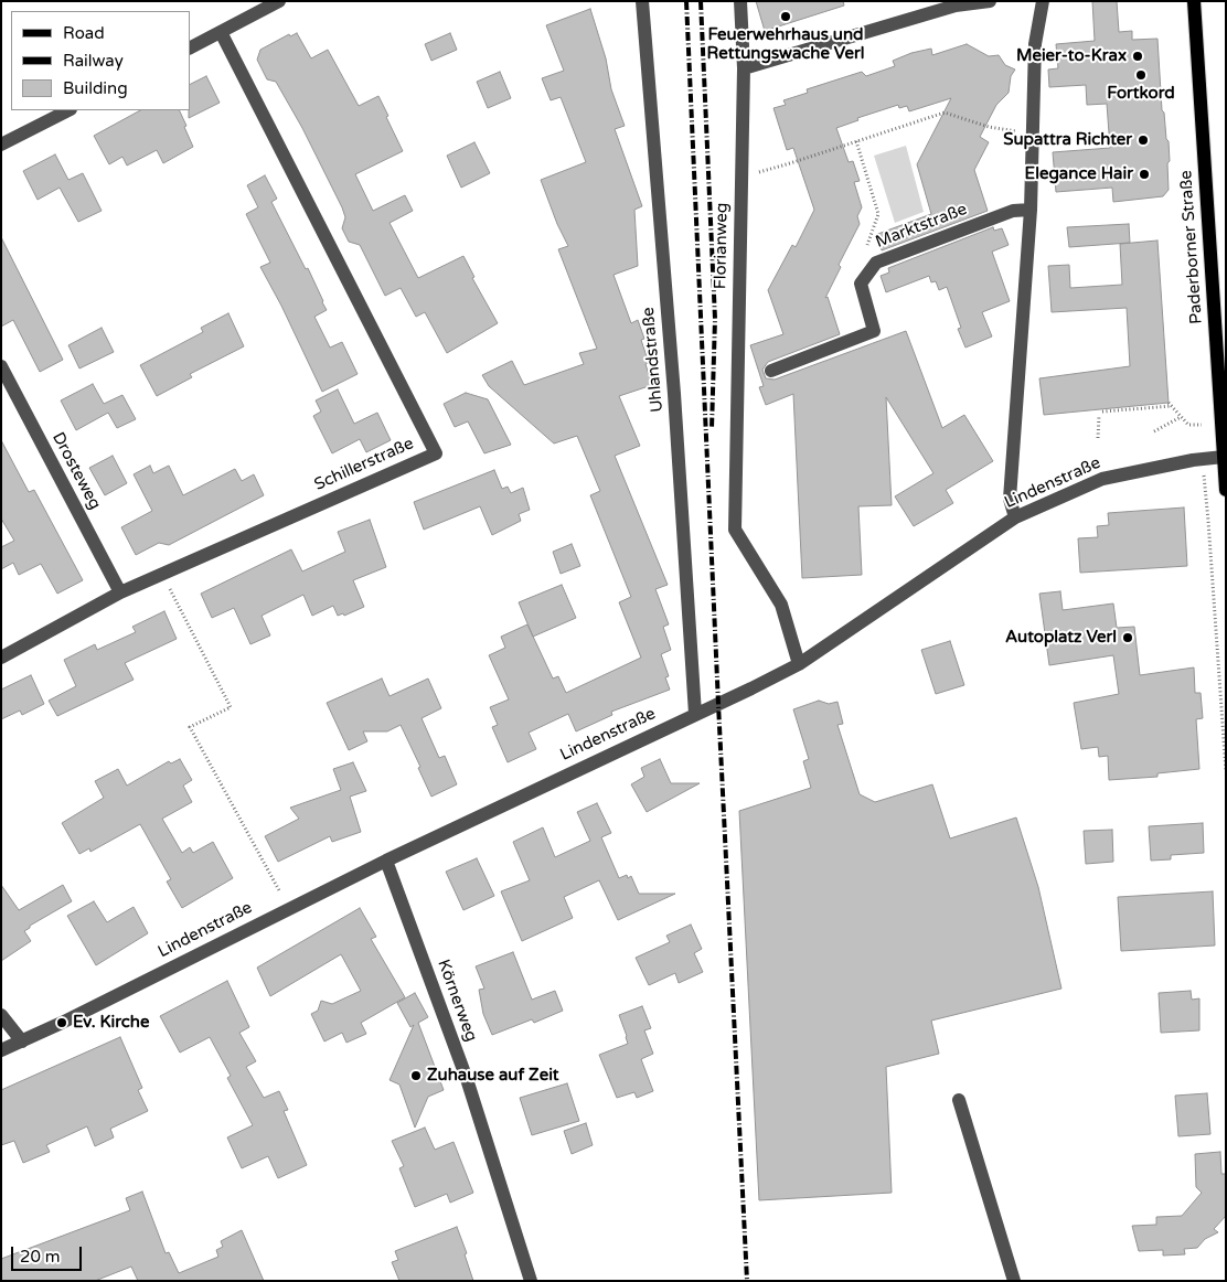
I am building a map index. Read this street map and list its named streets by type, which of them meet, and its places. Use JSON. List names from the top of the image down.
{
  "streets": {
    "main road": ["Paderborner Straße"],
    "street": [
      "Marktstraße",
      "Florianweg",
      "Uhlandstraße",
      "Schillerstraße",
      "Drosteweg",
      "Lindenstraße",
      "Körnerweg"
    ]
  },
  "crossings": [
    ["Florianweg", "Lindenstraße"],
    ["Paderborner Straße", "Lindenstraße"],
    ["Uhlandstraße", "Lindenstraße"],
    ["Schillerstraße", "Drosteweg"],
    ["Lindenstraße", "Körnerweg"]
  ],
  "places": [
    "Feuerwehrhaus und Rettungswache Verl",
    "Meier-to-Krax",
    "Fortkord",
    "Supattra Richter",
    "Elegance Hair",
    "Autoplatz Verl",
    "Ev. Kirche",
    "Zuhause auf Zeit"
  ],
  "legend": ["Road", "Railway", "Building"],
  "scale_bar": "20 m"
}
